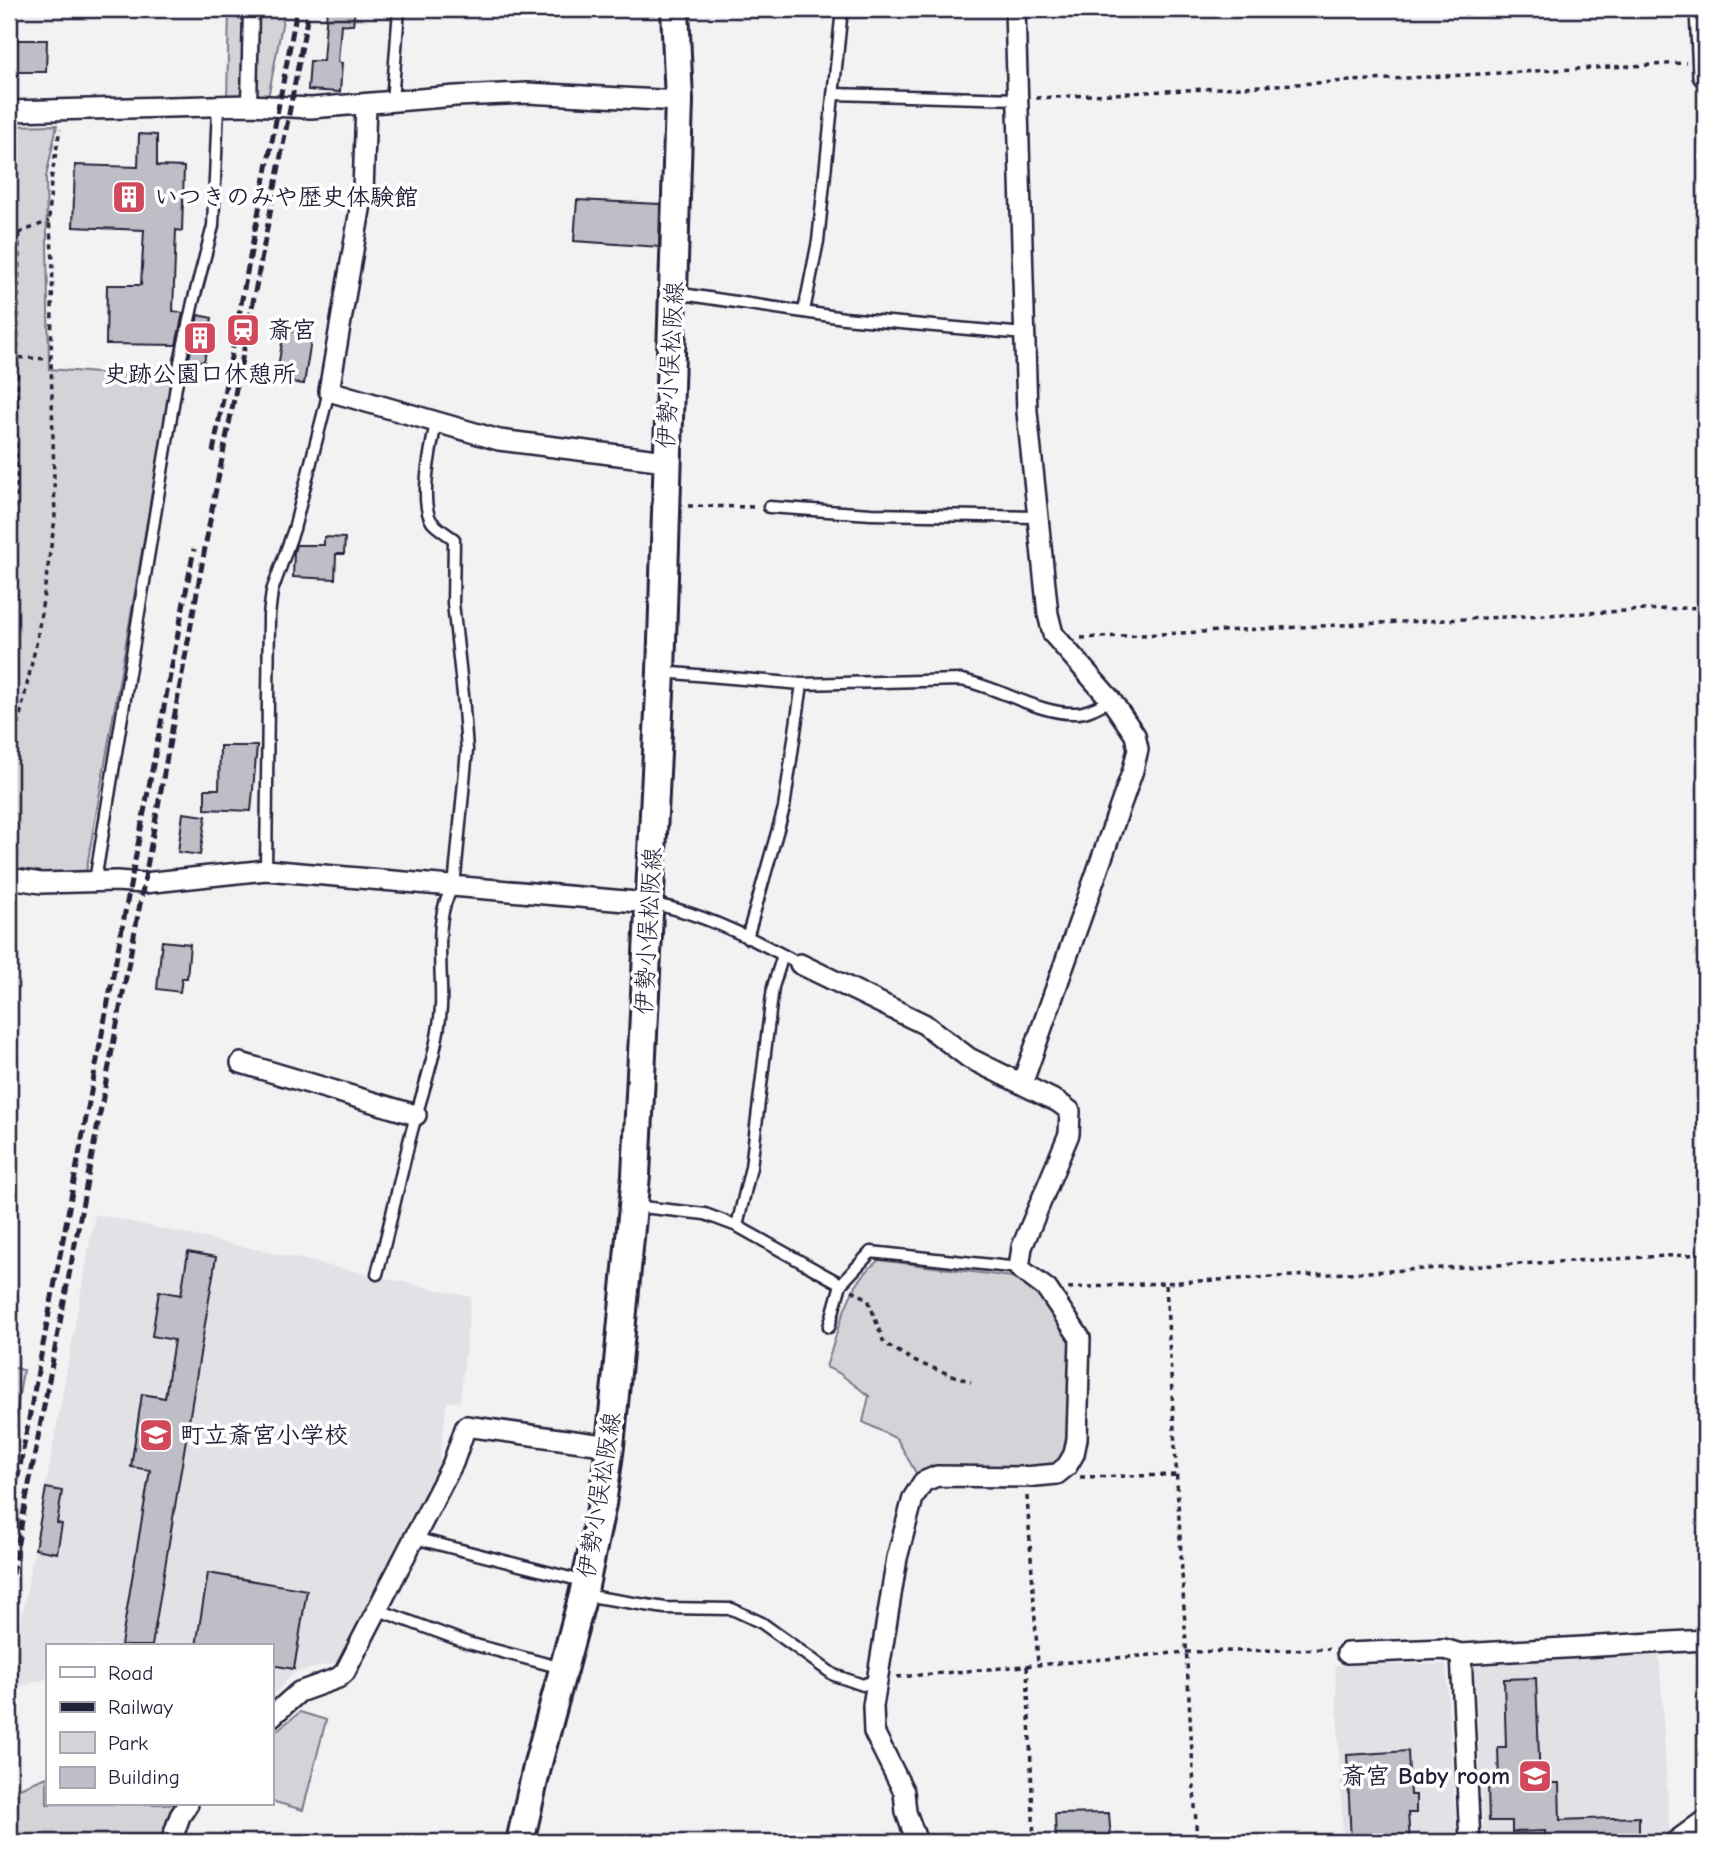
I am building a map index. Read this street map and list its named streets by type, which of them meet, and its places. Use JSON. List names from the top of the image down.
{
  "streets": {
    "main road": ["伊勢小俣松阪線"]
  },
  "places": {
    "building": ["いつきのみや歴史体験館", "史跡公園口休憩所"],
    "station": ["斎宮"],
    "school or university": ["町立斎宮小学校", "斎宮 Baby room"]
  },
  "legend": [
    "Road",
    "Railway",
    "Park",
    "Building"
  ]
}
